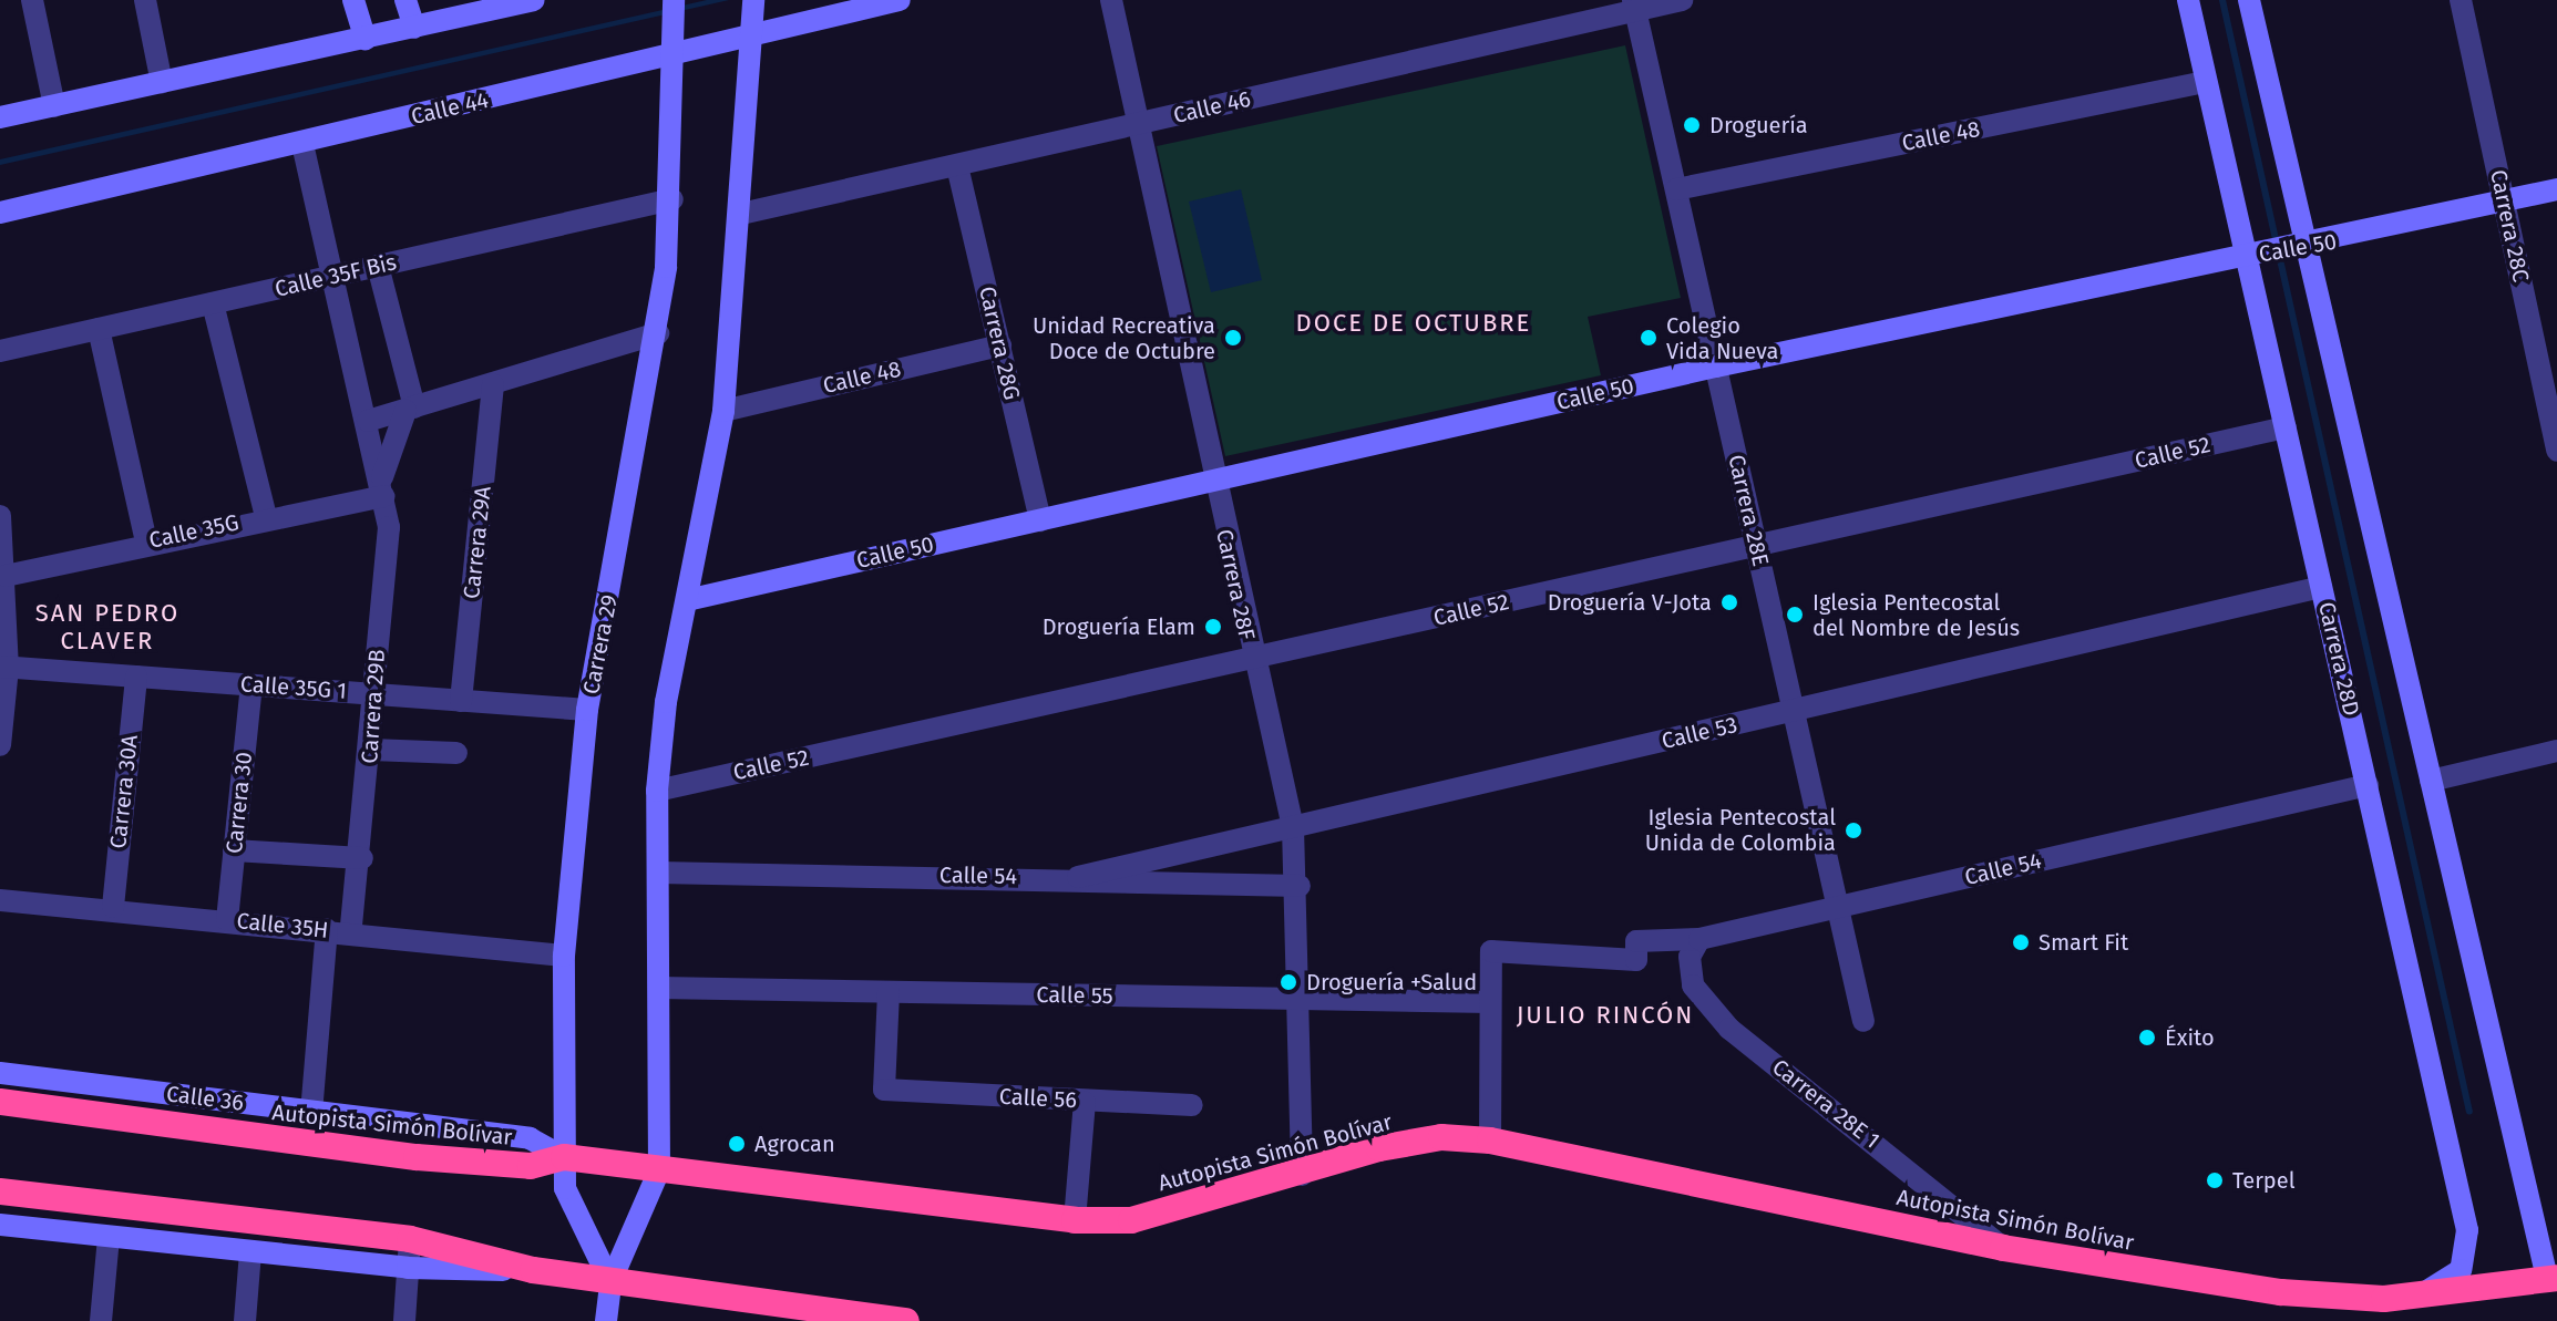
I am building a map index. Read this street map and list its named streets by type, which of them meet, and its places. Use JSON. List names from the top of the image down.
{
  "streets": {
    "highway": ["Autopista Simón Bolívar"],
    "street": [
      "Calle 46",
      "Calle 44",
      "Calle 48",
      "Carrera 28C",
      "Calle 50",
      "Calle 35F Bis",
      "Carrera 28G",
      "Calle 52",
      "Carrera 28E",
      "Calle 35G",
      "Carrera 29A",
      "Carrera 28F",
      "Carrera 29",
      "Carrera 28D",
      "Calle 35G 1",
      "Carrera 29B",
      "Calle 53",
      "Carrera 30A",
      "Carrera 30",
      "Calle 54",
      "Calle 35H",
      "Calle 55",
      "Calle 36",
      "Calle 56",
      "Carrera 28E 1"
    ]
  },
  "crossings": [
    ["Calle 46", "Carrera 28G"],
    ["Calle 46", "Carrera 28E"],
    ["Calle 46", "Carrera 28F"],
    ["Calle 44", "Carrera 29"],
    ["Calle 44", "Carrera 29B"],
    ["Calle 48", "Carrera 28G"],
    ["Calle 48", "Carrera 28E"],
    ["Calle 48", "Carrera 28D"],
    ["Carrera 28C", "Calle 50"],
    ["Calle 50", "Carrera 28G"],
    ["Calle 50", "Carrera 28E"],
    ["Calle 50", "Carrera 28F"],
    ["Calle 50", "Carrera 28D"],
    ["Calle 35F Bis", "Carrera 29"],
    ["Calle 35F Bis", "Carrera 29B"],
    ["Calle 52", "Carrera 28E"],
    ["Calle 52", "Carrera 28F"],
    ["Calle 52", "Carrera 28D"],
    ["Carrera 28E", "Calle 53"],
    ["Carrera 28E", "Calle 54"],
    ["Calle 35G", "Carrera 29B"],
    ["Carrera 29A", "Calle 35G 1"],
    ["Carrera 28F", "Calle 53"],
    ["Carrera 28F", "Calle 54"],
    ["Carrera 28F", "Calle 55"],
    ["Carrera 28F", "Autopista Simón Bolívar"],
    ["Carrera 29", "Calle 35G 1"],
    ["Carrera 29", "Calle 35H"],
    ["Carrera 29", "Calle 36"],
    ["Carrera 29", "Autopista Simón Bolívar"],
    ["Carrera 28D", "Calle 53"],
    ["Carrera 28D", "Calle 54"],
    ["Carrera 28D", "Autopista Simón Bolívar"],
    ["Calle 35G 1", "Carrera 29B"],
    ["Calle 35G 1", "Carrera 30A"],
    ["Calle 35G 1", "Carrera 30"],
    ["Carrera 29B", "Calle 35H"],
    ["Calle 53", "Calle 54"],
    ["Carrera 30A", "Calle 35H"],
    ["Carrera 30", "Calle 35H"],
    ["Calle 54", "Calle 55"],
    ["Calle 54", "Carrera 28E 1"],
    ["Calle 55", "Calle 56"],
    ["Calle 36", "Autopista Simón Bolívar"],
    ["Carrera 28E 1", "Autopista Simón Bolívar"]
  ],
  "districts": ["DOCE DE OCTUBRE", "SAN PEDRO CLAVER", "JULIO RINCÓN"],
  "places": [
    "Droguería",
    "Unidad Recreativa Doce de Octubre",
    "Colegio Vida Nueva",
    "Droguería V-Jota",
    "Iglesia Pentecostal del Nombre de Jesús",
    "Droguería Elam",
    "Iglesia Pentecostal Unida de Colombia",
    "Smart Fit",
    "Droguería +Salud",
    "Éxito",
    "Agrocan",
    "Terpel"
  ]
}
